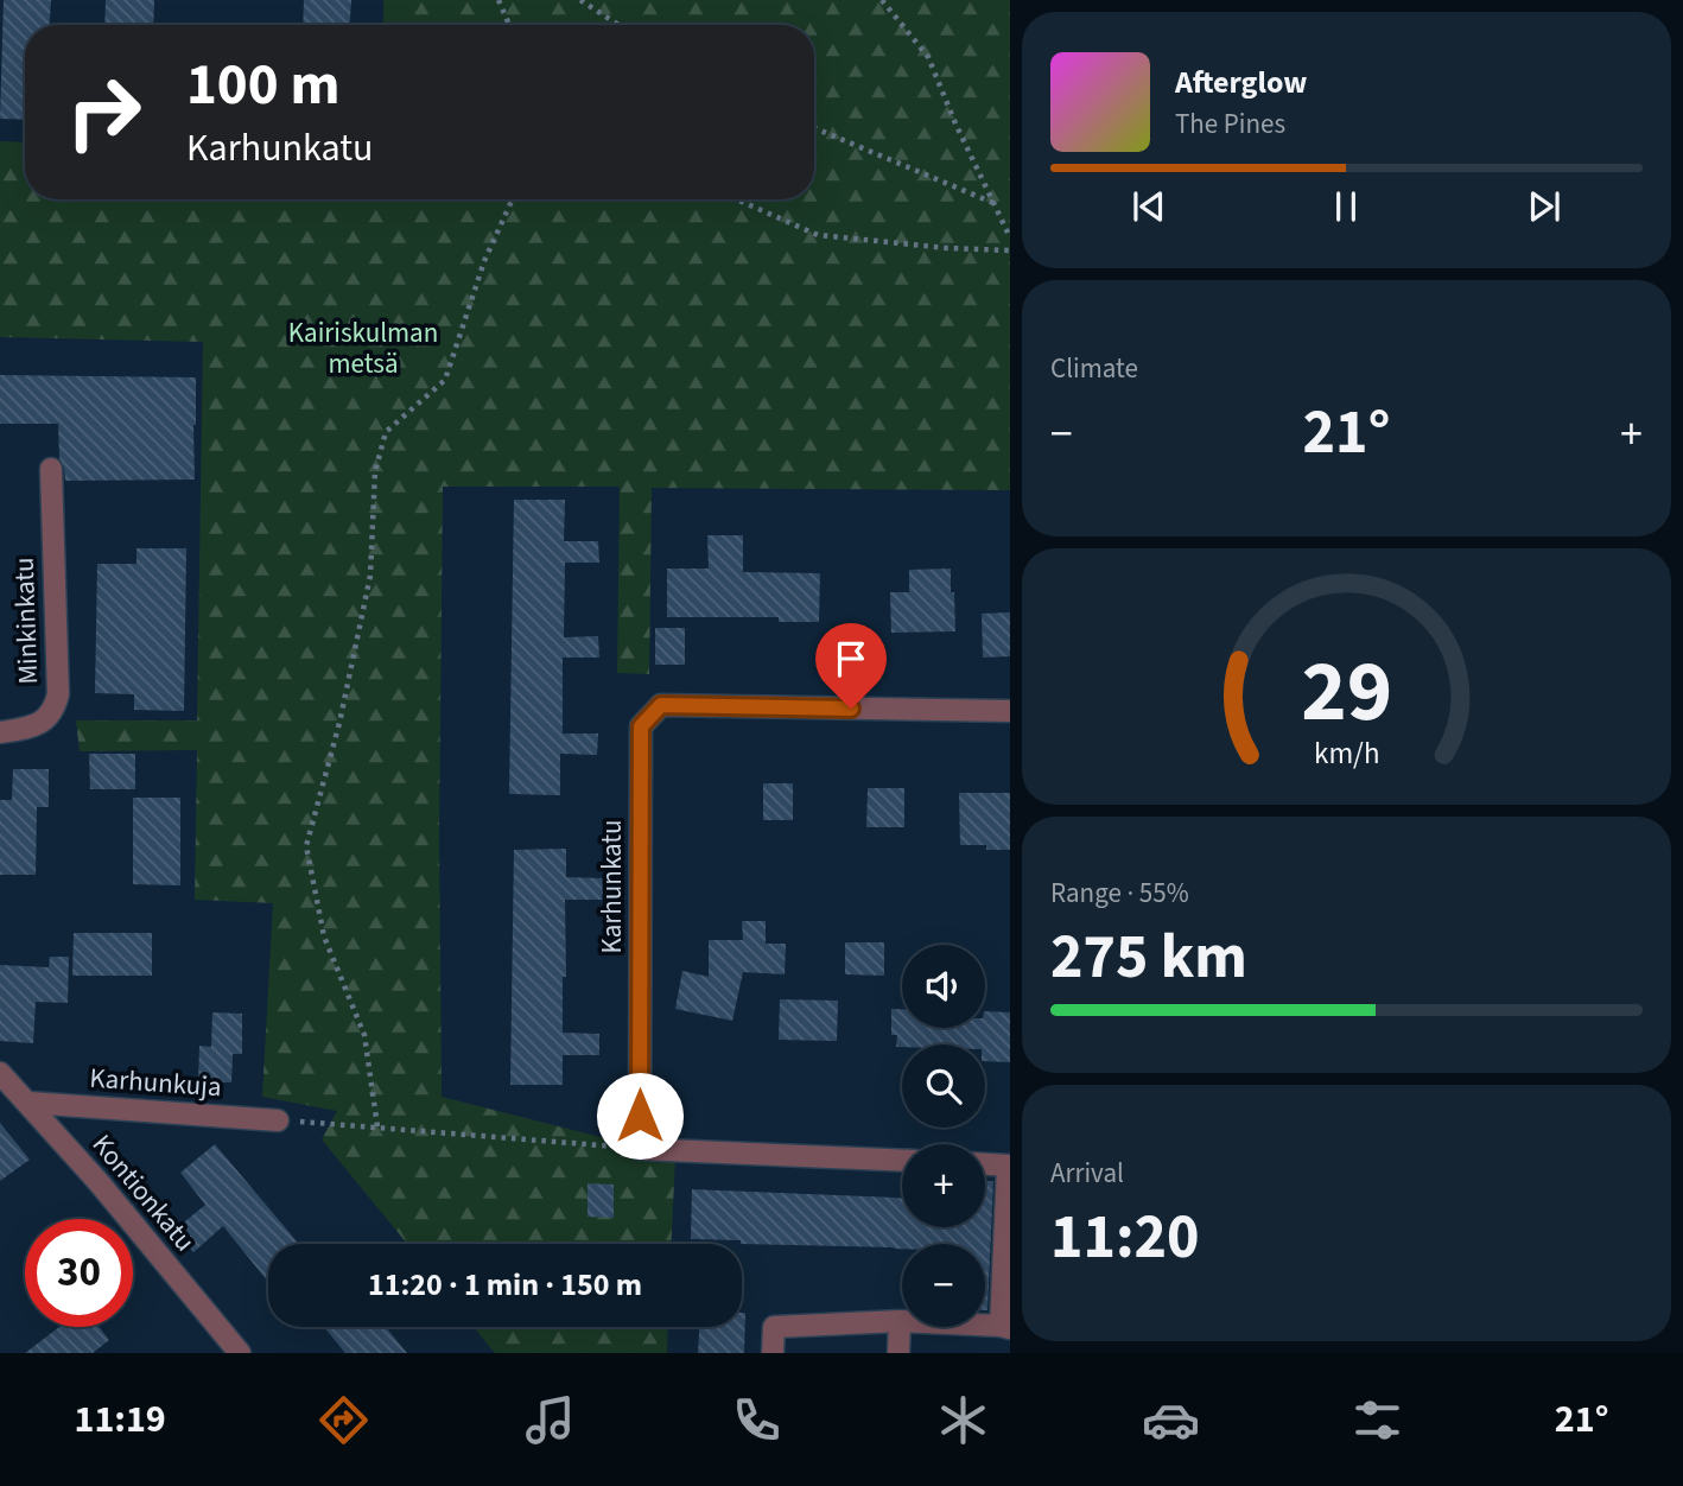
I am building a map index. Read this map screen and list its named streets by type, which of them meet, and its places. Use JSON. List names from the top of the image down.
{
  "streets": {
    "street": [
      "Minkinkatu",
      "Karhunkatu",
      "Karhunkuja",
      "Kontionkatu"
    ]
  },
  "crossings": [
    ["Karhunkuja", "Kontionkatu"]
  ],
  "parks": ["Kairiskulman metsä"],
  "page": {
    "turn": ["100 m", "Karhunkatu"],
    "song": ["Afterglow", "The Pines"],
    "tile": [
      "Climate",
      ["Range · 55%", "275 km"],
      ["Arrival", "11:20"]
    ],
    "heat": ["−", "21°", "+"],
    "map_buttons": ["+", "−"],
    "limit": "30",
    "trip": "11:20 · 1 min · 150 m",
    "tabs": ["11:19", "21°"],
    "gauge": ["29", "km/h"]
  }
}
